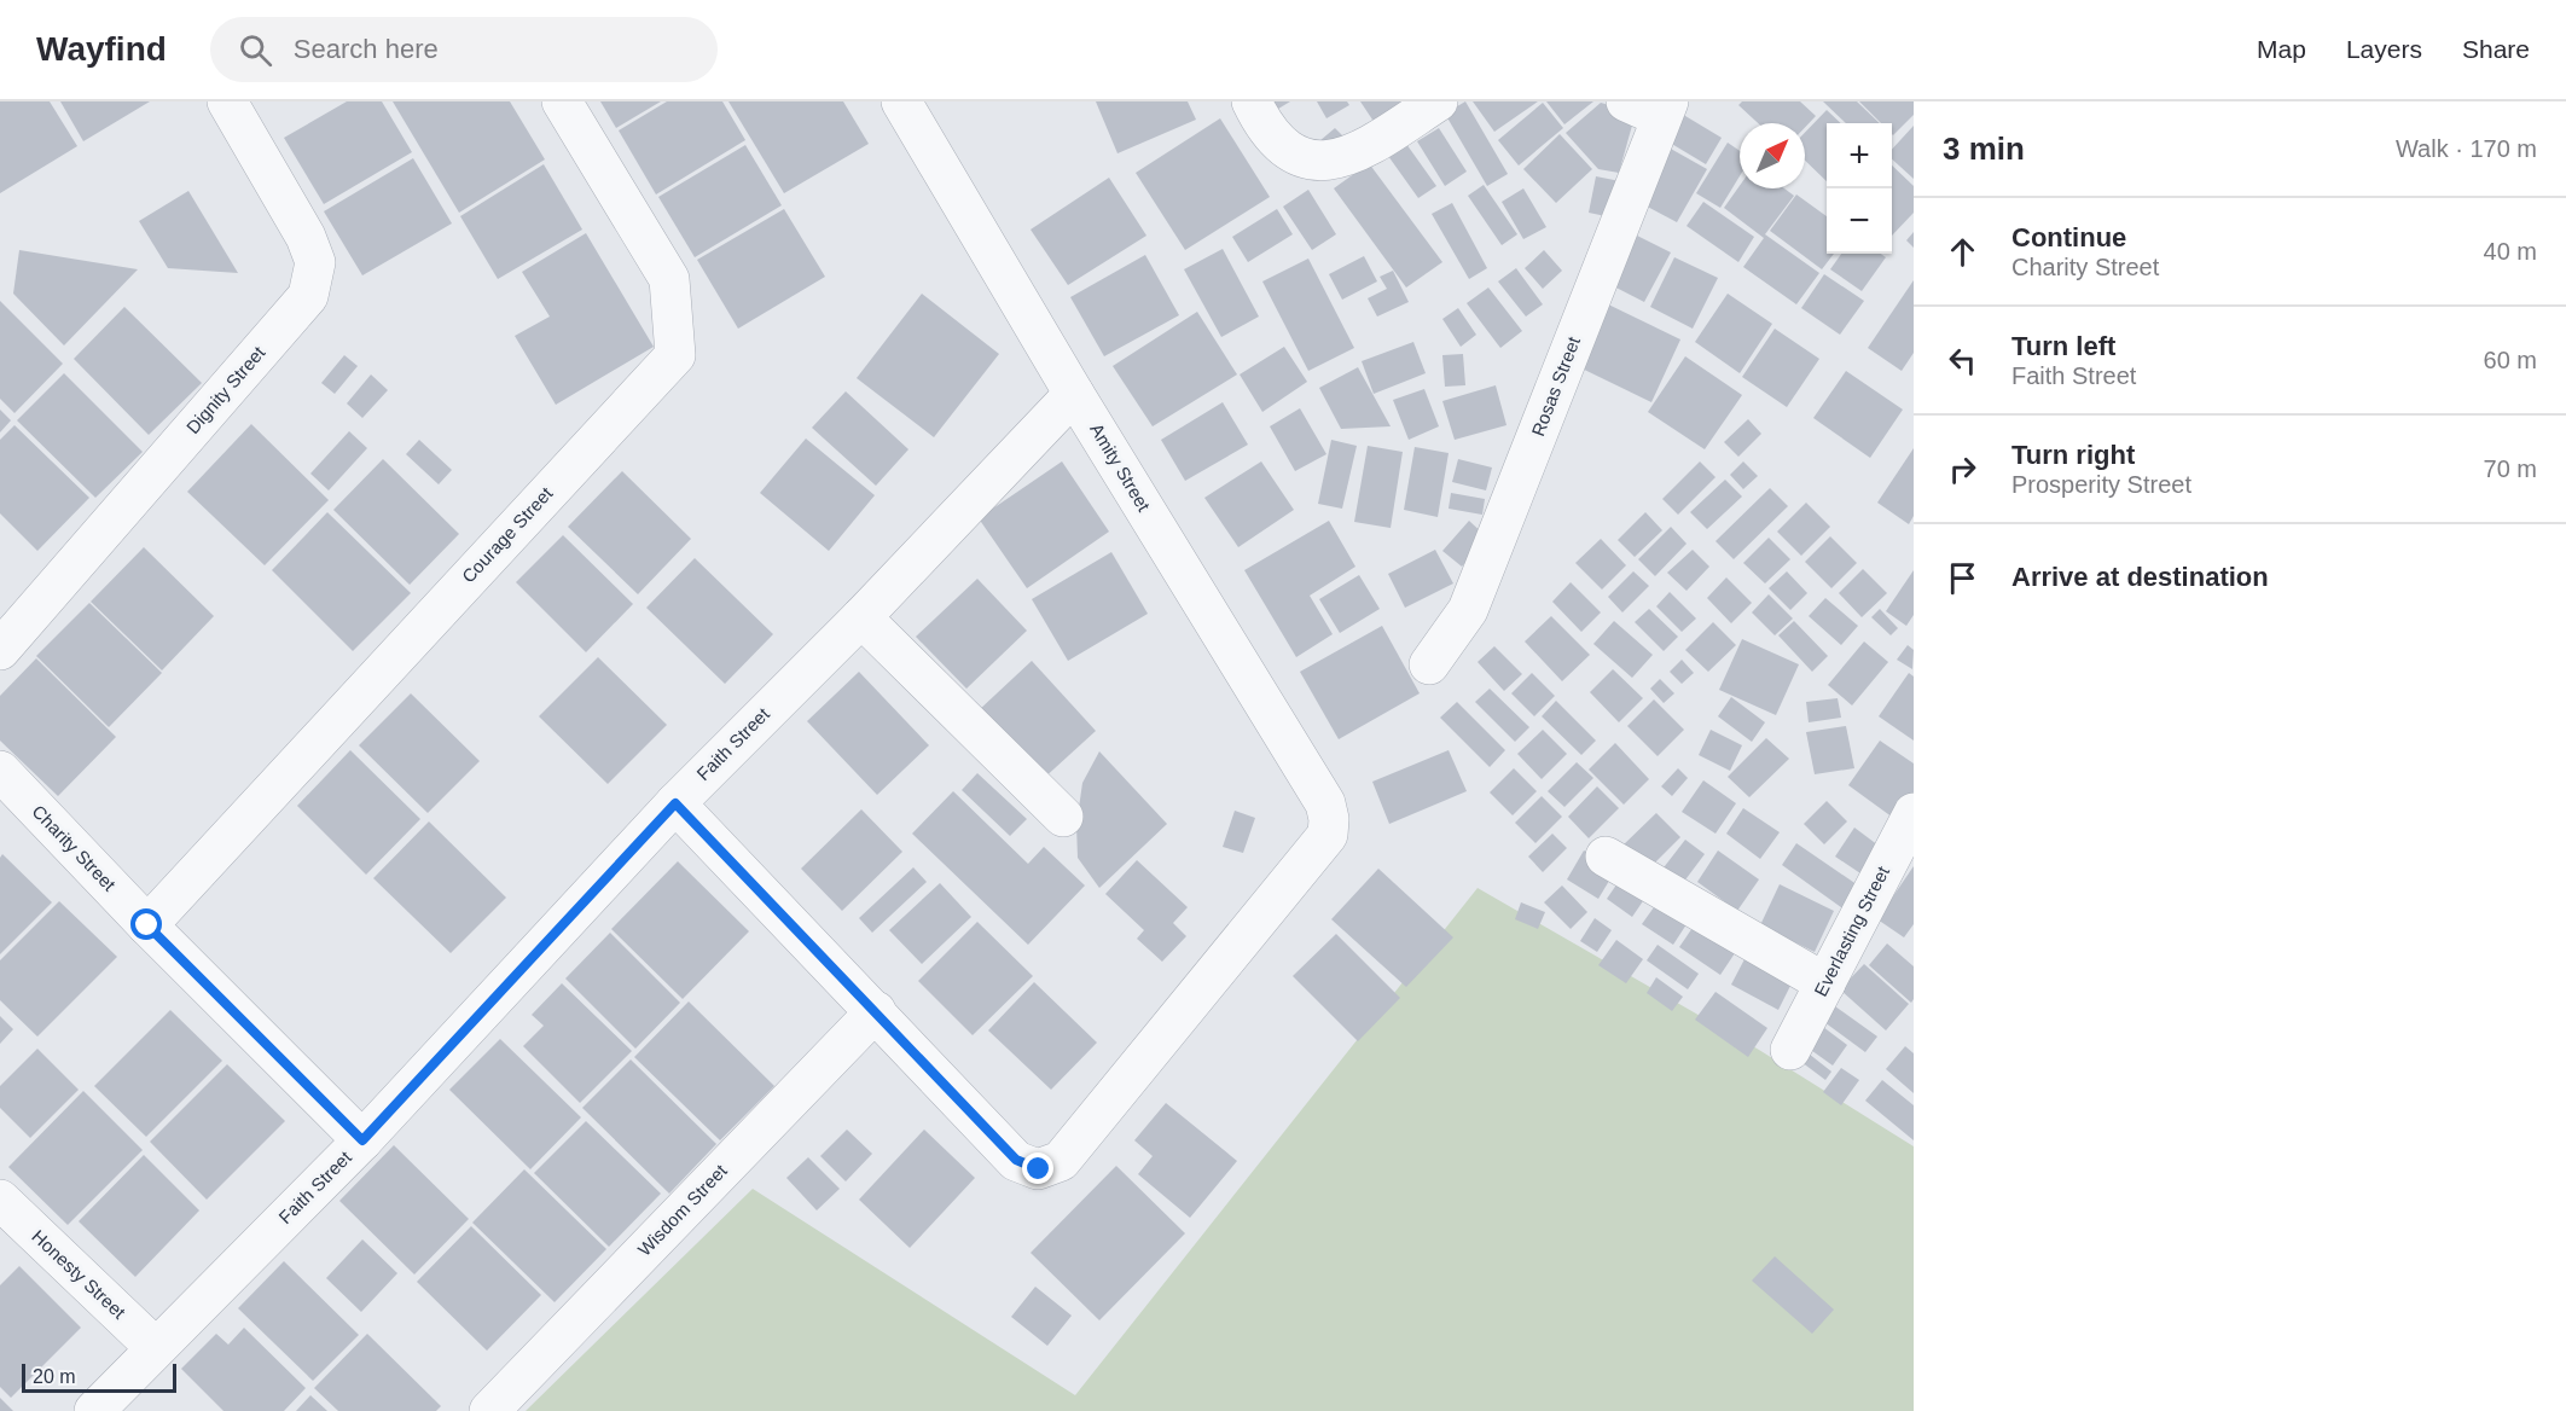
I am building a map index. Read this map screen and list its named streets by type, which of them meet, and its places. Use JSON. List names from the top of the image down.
{
  "streets": {
    "street": [
      "Rosas Street",
      "Dignity Street",
      "Amity Street",
      "Courage Street",
      "Faith Street",
      "Charity Street",
      "Everlasting Street",
      "Wisdom Street",
      "Honesty Street"
    ]
  },
  "crossings": [
    ["Amity Street", "Faith Street"],
    ["Amity Street", "Wisdom Street"],
    ["Courage Street", "Charity Street"],
    ["Faith Street", "Charity Street"],
    ["Faith Street", "Honesty Street"]
  ],
  "scale_bar": "20 m",
  "north": "top right",
  "page": {
    "header": "Wayfind",
    "search": "Search here",
    "nav": ["Map", "Layers", "Share"],
    "heading": ["3 min", "Walk · 170 m"],
    "map_buttons": ["+", "−"],
    "list": [
      ["Continue", "Charity Street", "40 m"],
      ["Turn left", "Faith Street", "60 m"],
      ["Turn right", "Prosperity Street", "70 m"],
      "Arrive at destination"
    ],
    "scale": "20 m"
  }
}
